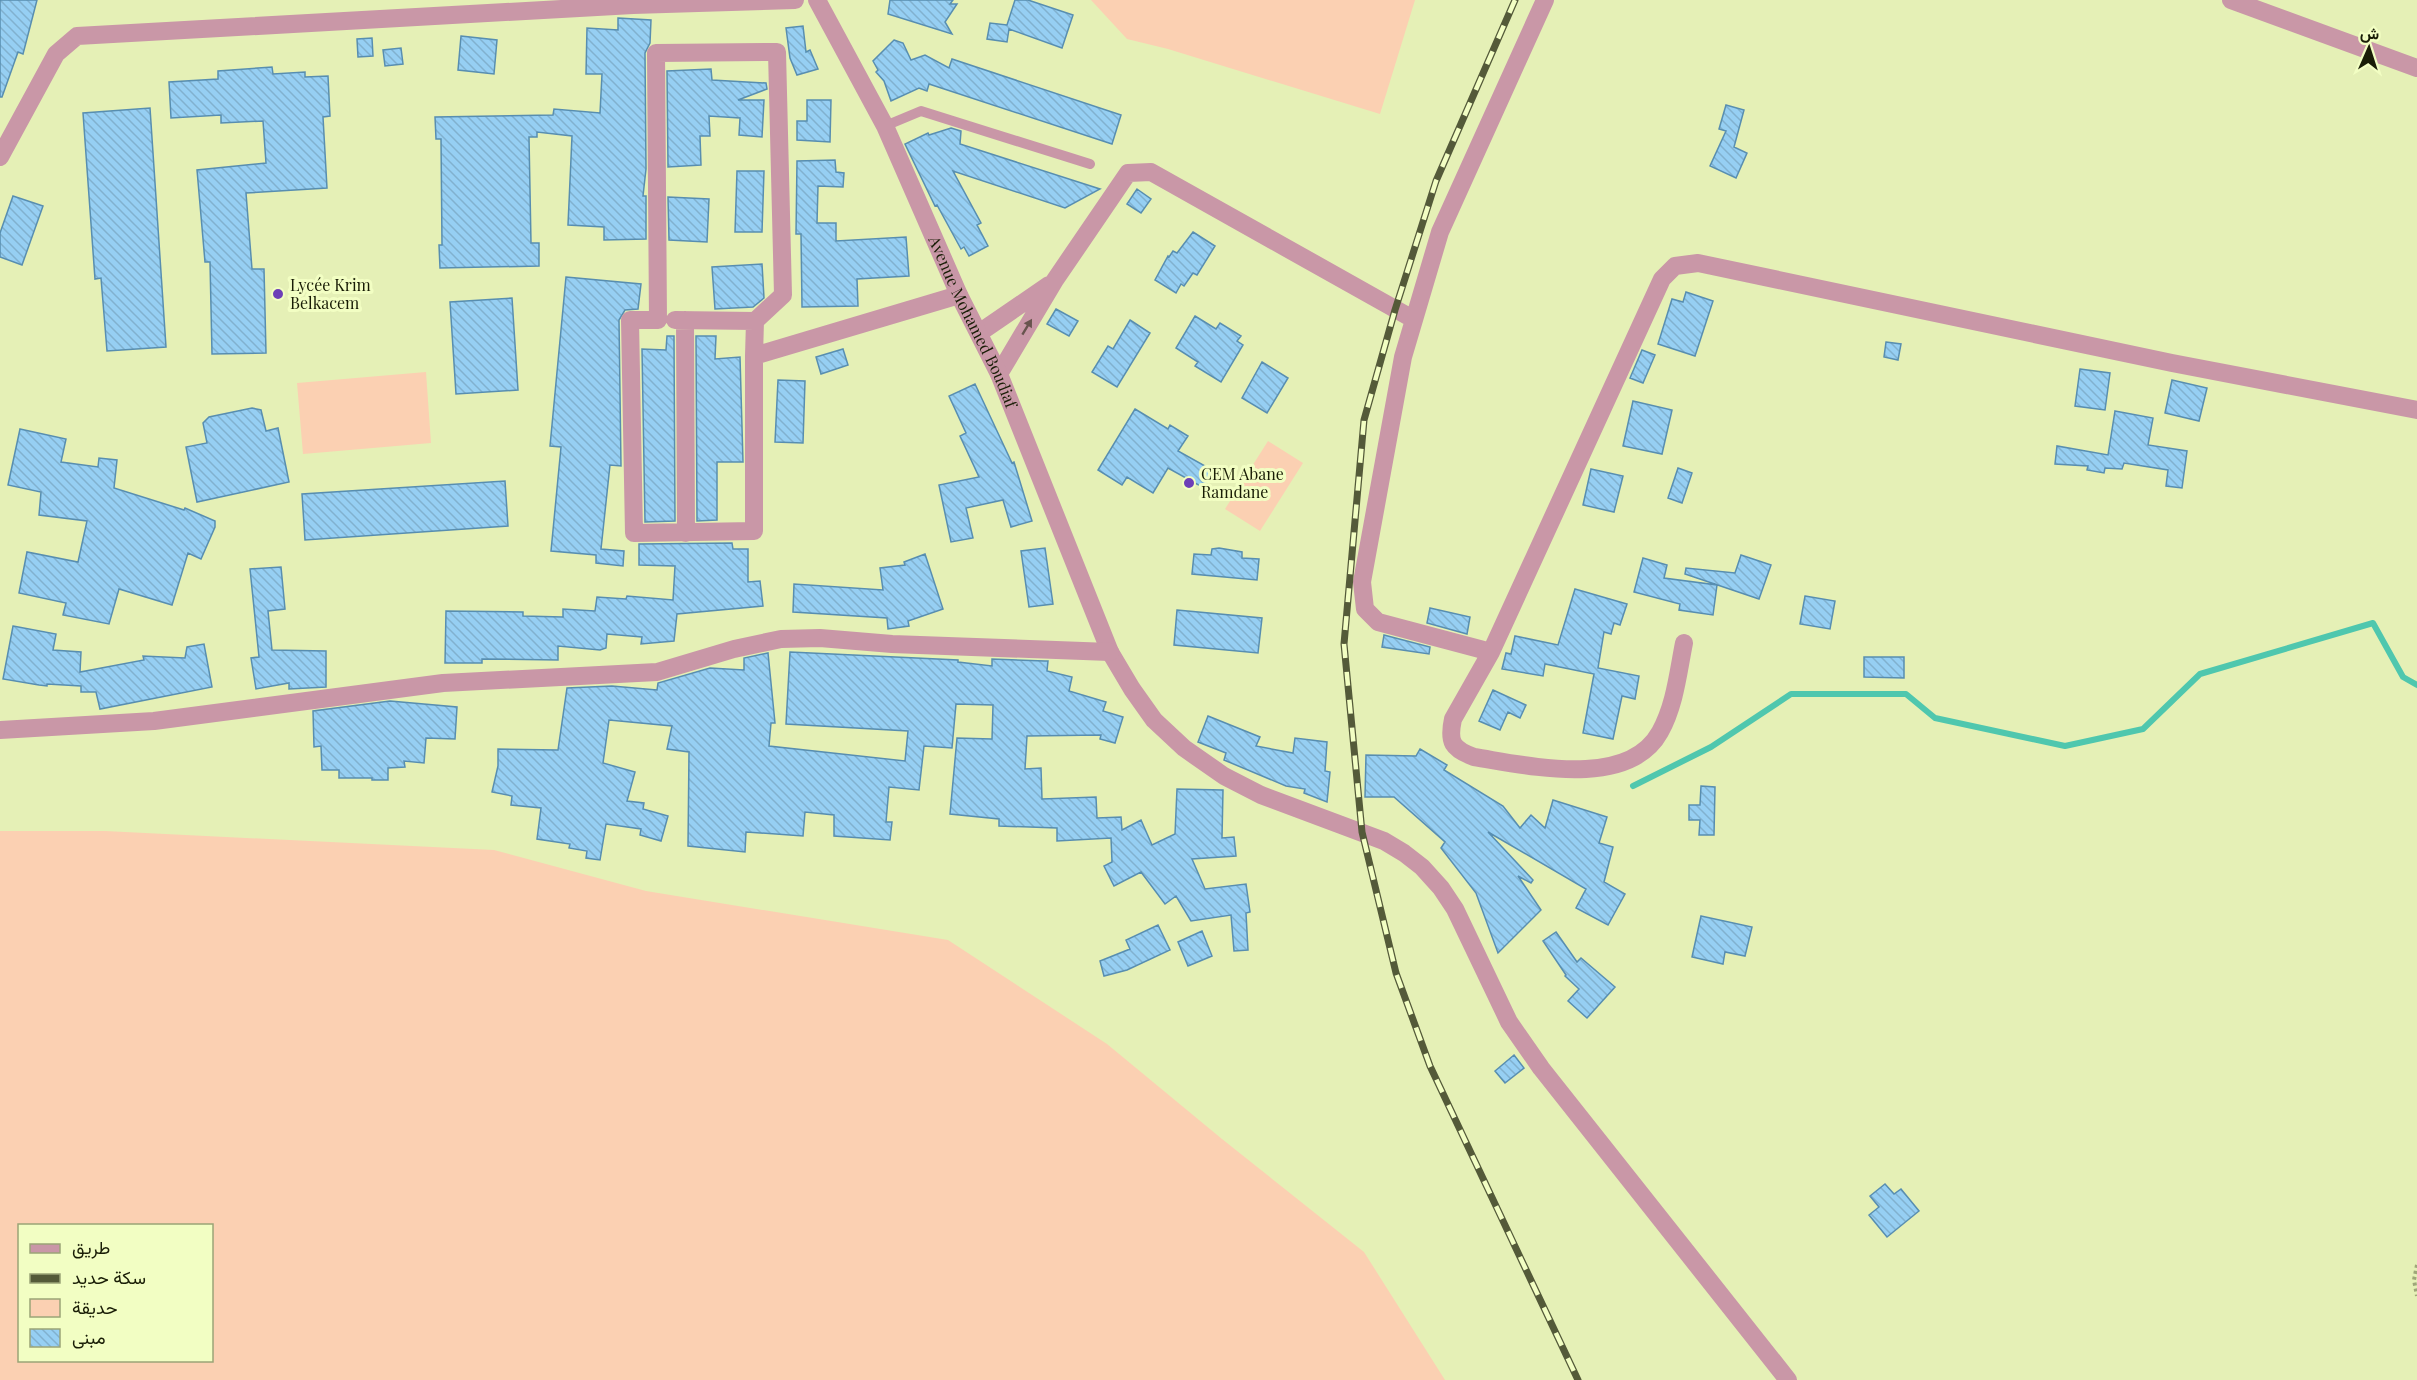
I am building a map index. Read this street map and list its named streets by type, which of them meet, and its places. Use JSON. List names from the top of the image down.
{
  "streets": {
    "street": ["Avenue Mohamed Boudiaf"]
  },
  "places": ["Lycée Krim Belkacem", "CEM Abane Ramdane"],
  "legend": [
    "طريق",
    "سكة حديد",
    "حديقة",
    "مبنى"
  ],
  "north": "top"
}
